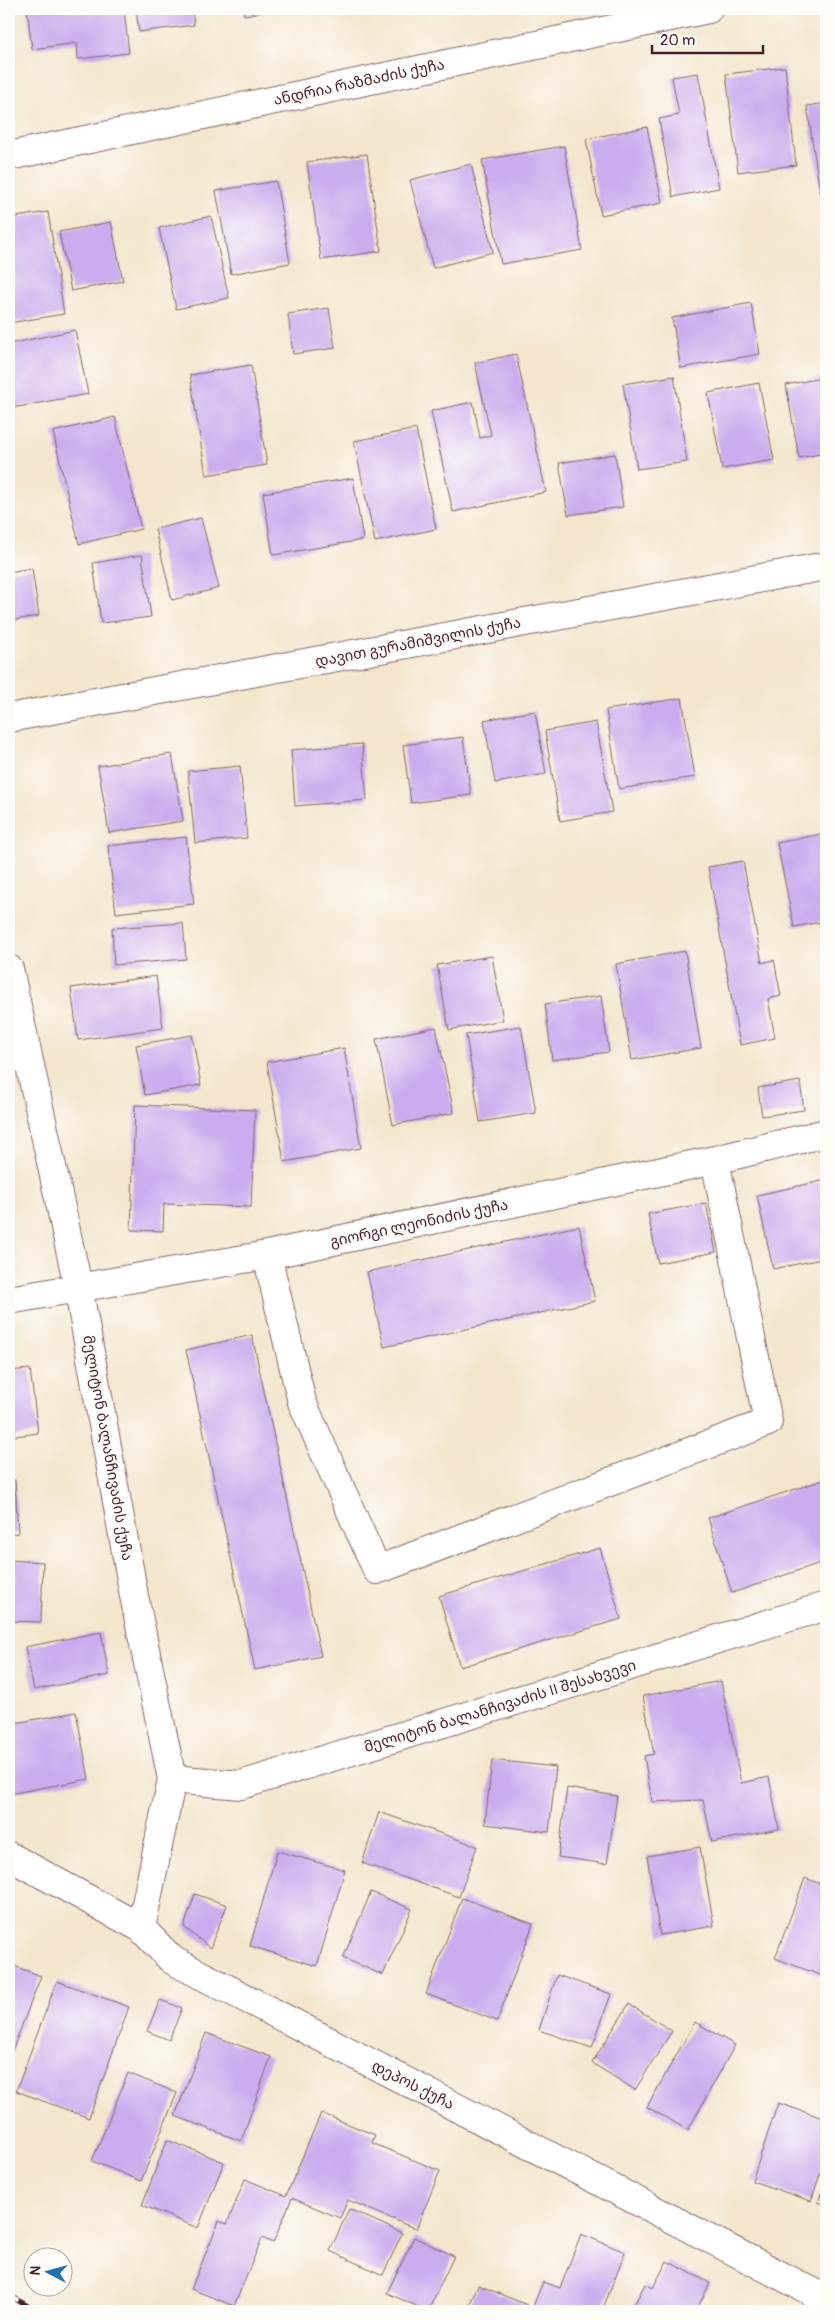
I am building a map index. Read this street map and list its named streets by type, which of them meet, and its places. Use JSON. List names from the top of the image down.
{
  "streets": {
    "street": [
      "ანდრია რაზმაძის ქუჩა",
      "დავით გურამიშვილის ქუჩა",
      "გიორგი ლეონიძის ქუჩა",
      "მელიტონ ბალანჩივაძის ქუჩა",
      "მელიტონ ბალანჩივაძის II შესახვევი",
      "დეპოს ქუჩა"
    ]
  },
  "crossings": [
    ["გიორგი ლეონიძის ქუჩა", "მელიტონ ბალანჩივაძის ქუჩა"],
    ["მელიტონ ბალანჩივაძის ქუჩა", "მელიტონ ბალანჩივაძის II შესახვევი"],
    ["მელიტონ ბალანჩივაძის ქუჩა", "დეპოს ქუჩა"]
  ],
  "scale_bar": "20 m",
  "north": "left"
}
